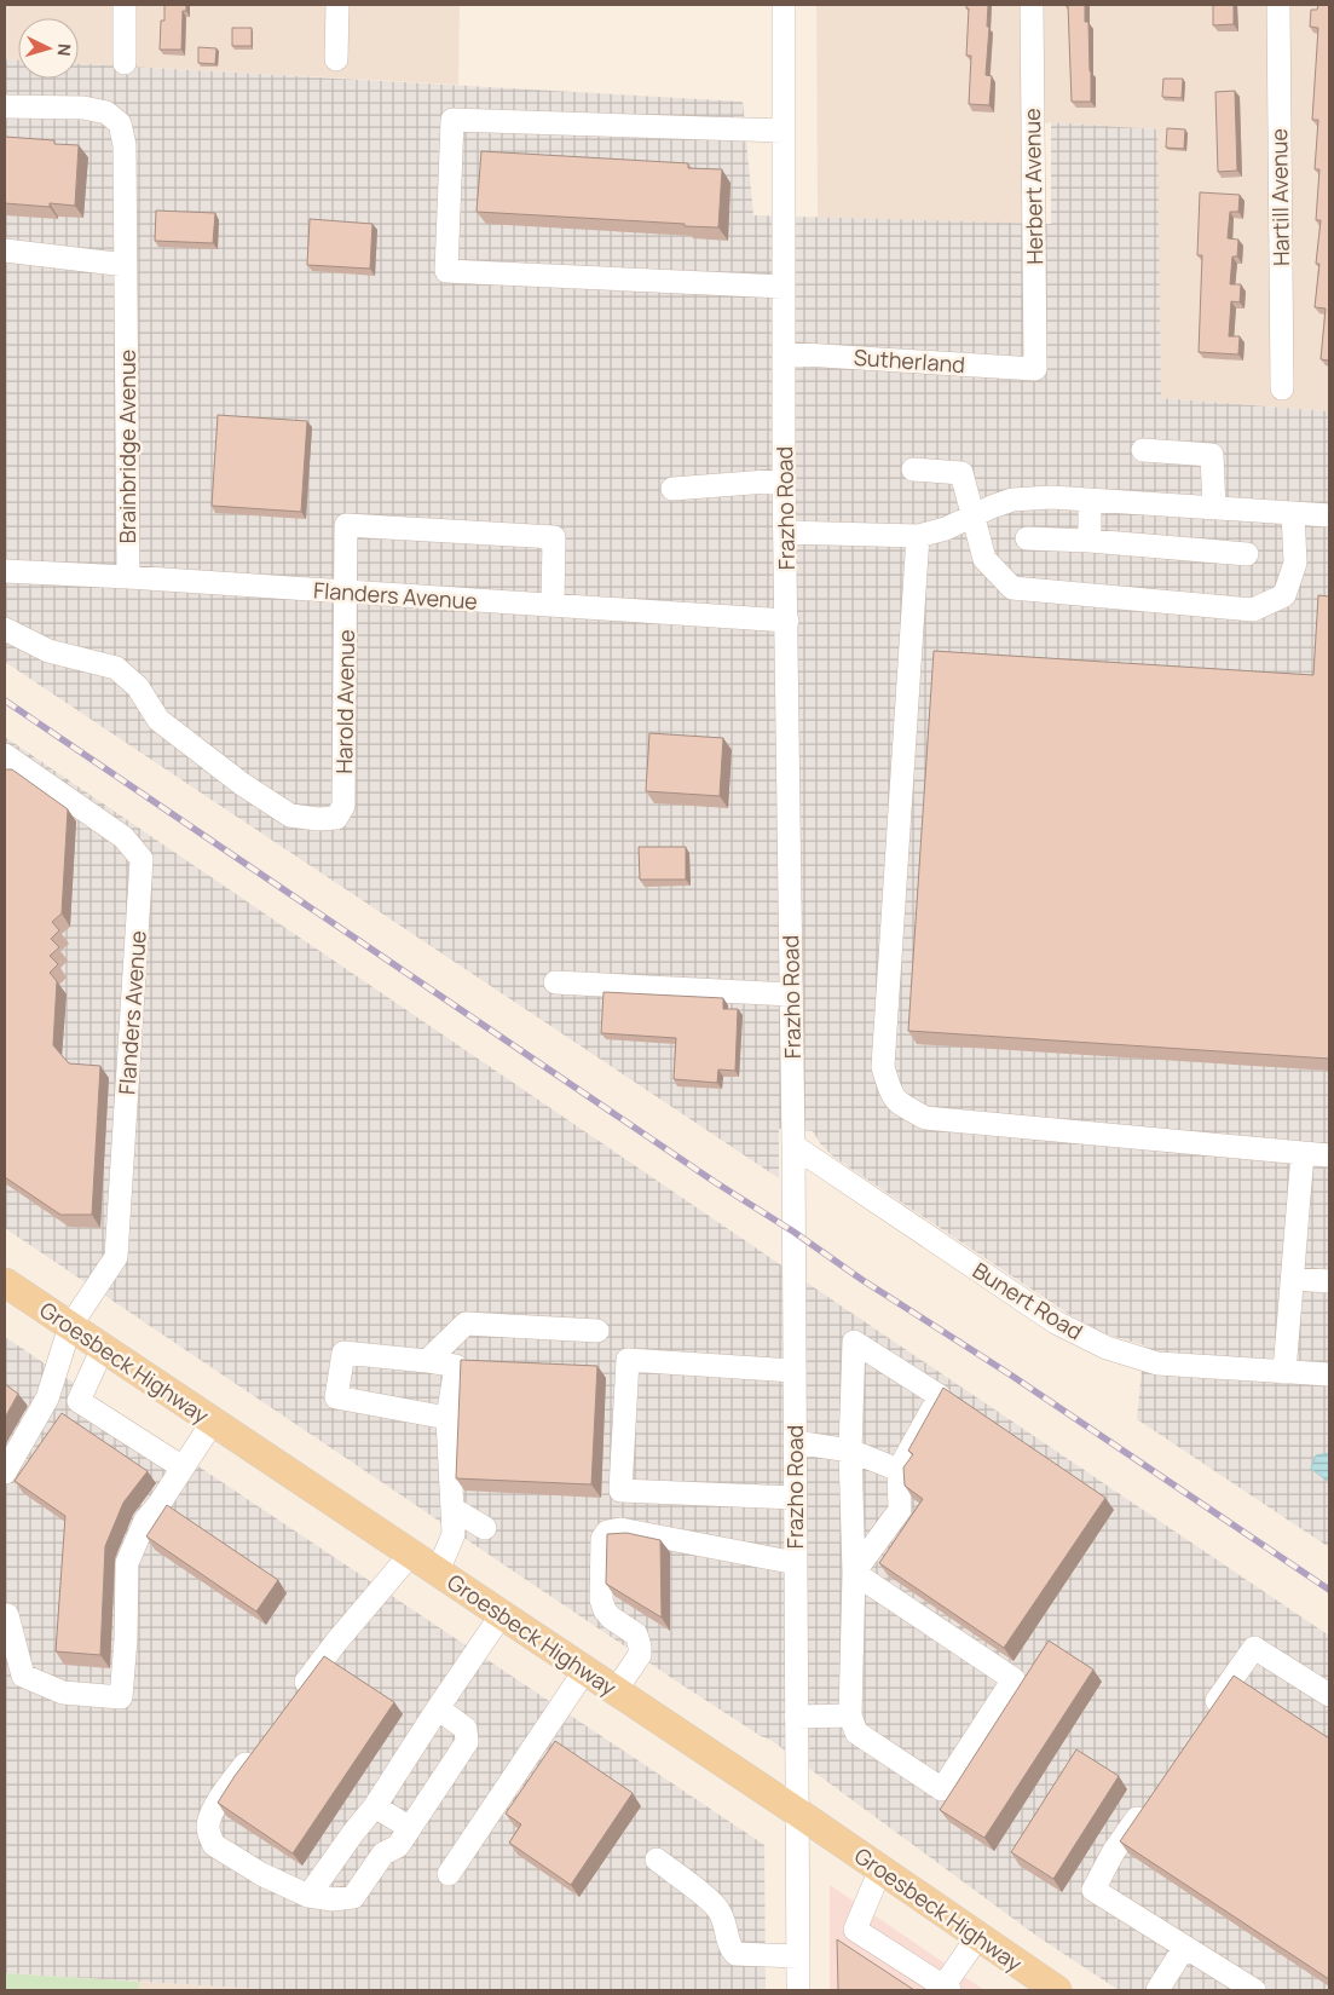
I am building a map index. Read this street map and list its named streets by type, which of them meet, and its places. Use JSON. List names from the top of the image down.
{
  "streets": {
    "main road": ["Groesbeck Highway"],
    "street": [
      "Herbert Avenue",
      "Hartill Avenue",
      "Sutherland",
      "Brainbridge Avenue",
      "Frazho Road",
      "Flanders Avenue",
      "Harold Avenue",
      "Bunert Road"
    ]
  },
  "crossings": [
    ["Herbert Avenue", "Sutherland"],
    ["Sutherland", "Frazho Road"],
    ["Brainbridge Avenue", "Flanders Avenue"],
    ["Frazho Road", "Flanders Avenue"],
    ["Frazho Road", "Bunert Road"],
    ["Frazho Road", "Groesbeck Highway"],
    ["Flanders Avenue", "Harold Avenue"],
    ["Flanders Avenue", "Groesbeck Highway"]
  ],
  "north": "right"
}
